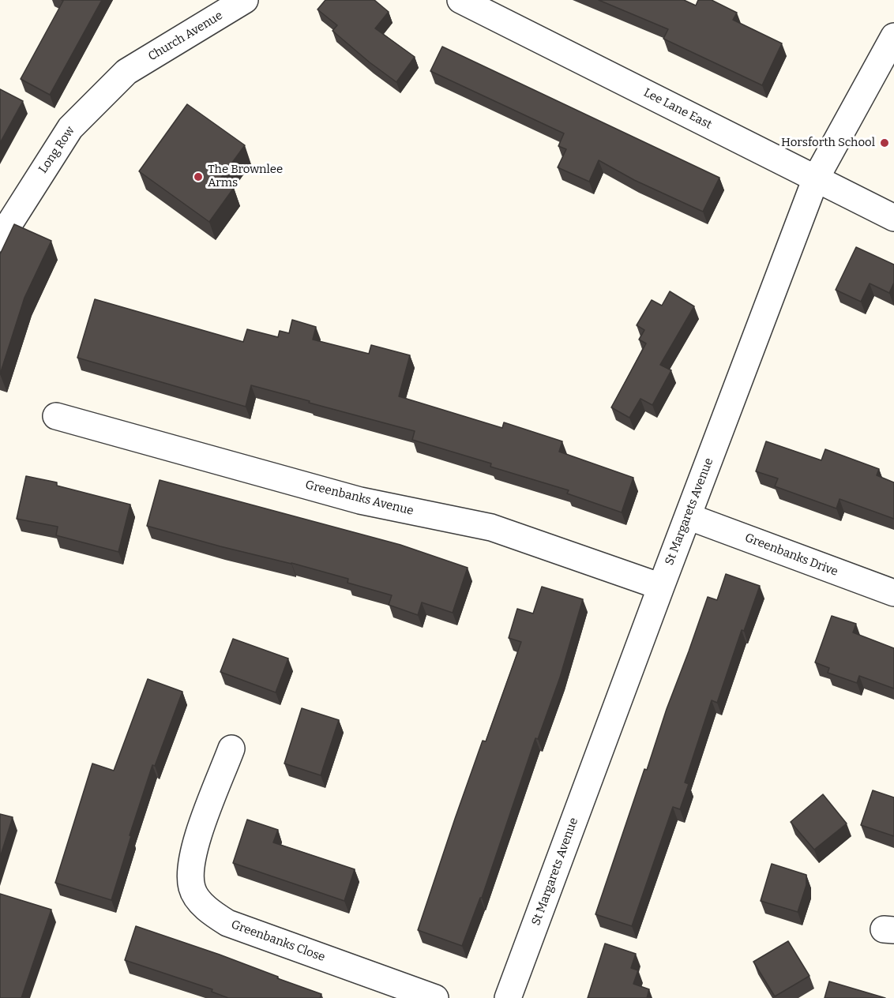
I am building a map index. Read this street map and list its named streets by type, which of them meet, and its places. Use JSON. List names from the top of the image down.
{
  "streets": {
    "street": [
      "Church Avenue",
      "Lee Lane East",
      "Long Row",
      "Greenbanks Avenue",
      "St Margarets Avenue",
      "Greenbanks Drive",
      "Greenbanks Close"
    ]
  },
  "crossings": [
    ["Church Avenue", "Long Row"],
    ["Lee Lane East", "St Margarets Avenue"],
    ["Greenbanks Avenue", "St Margarets Avenue"],
    ["St Margarets Avenue", "Greenbanks Drive"]
  ],
  "places": ["Horsforth School", "The Brownlee Arms"]
}
